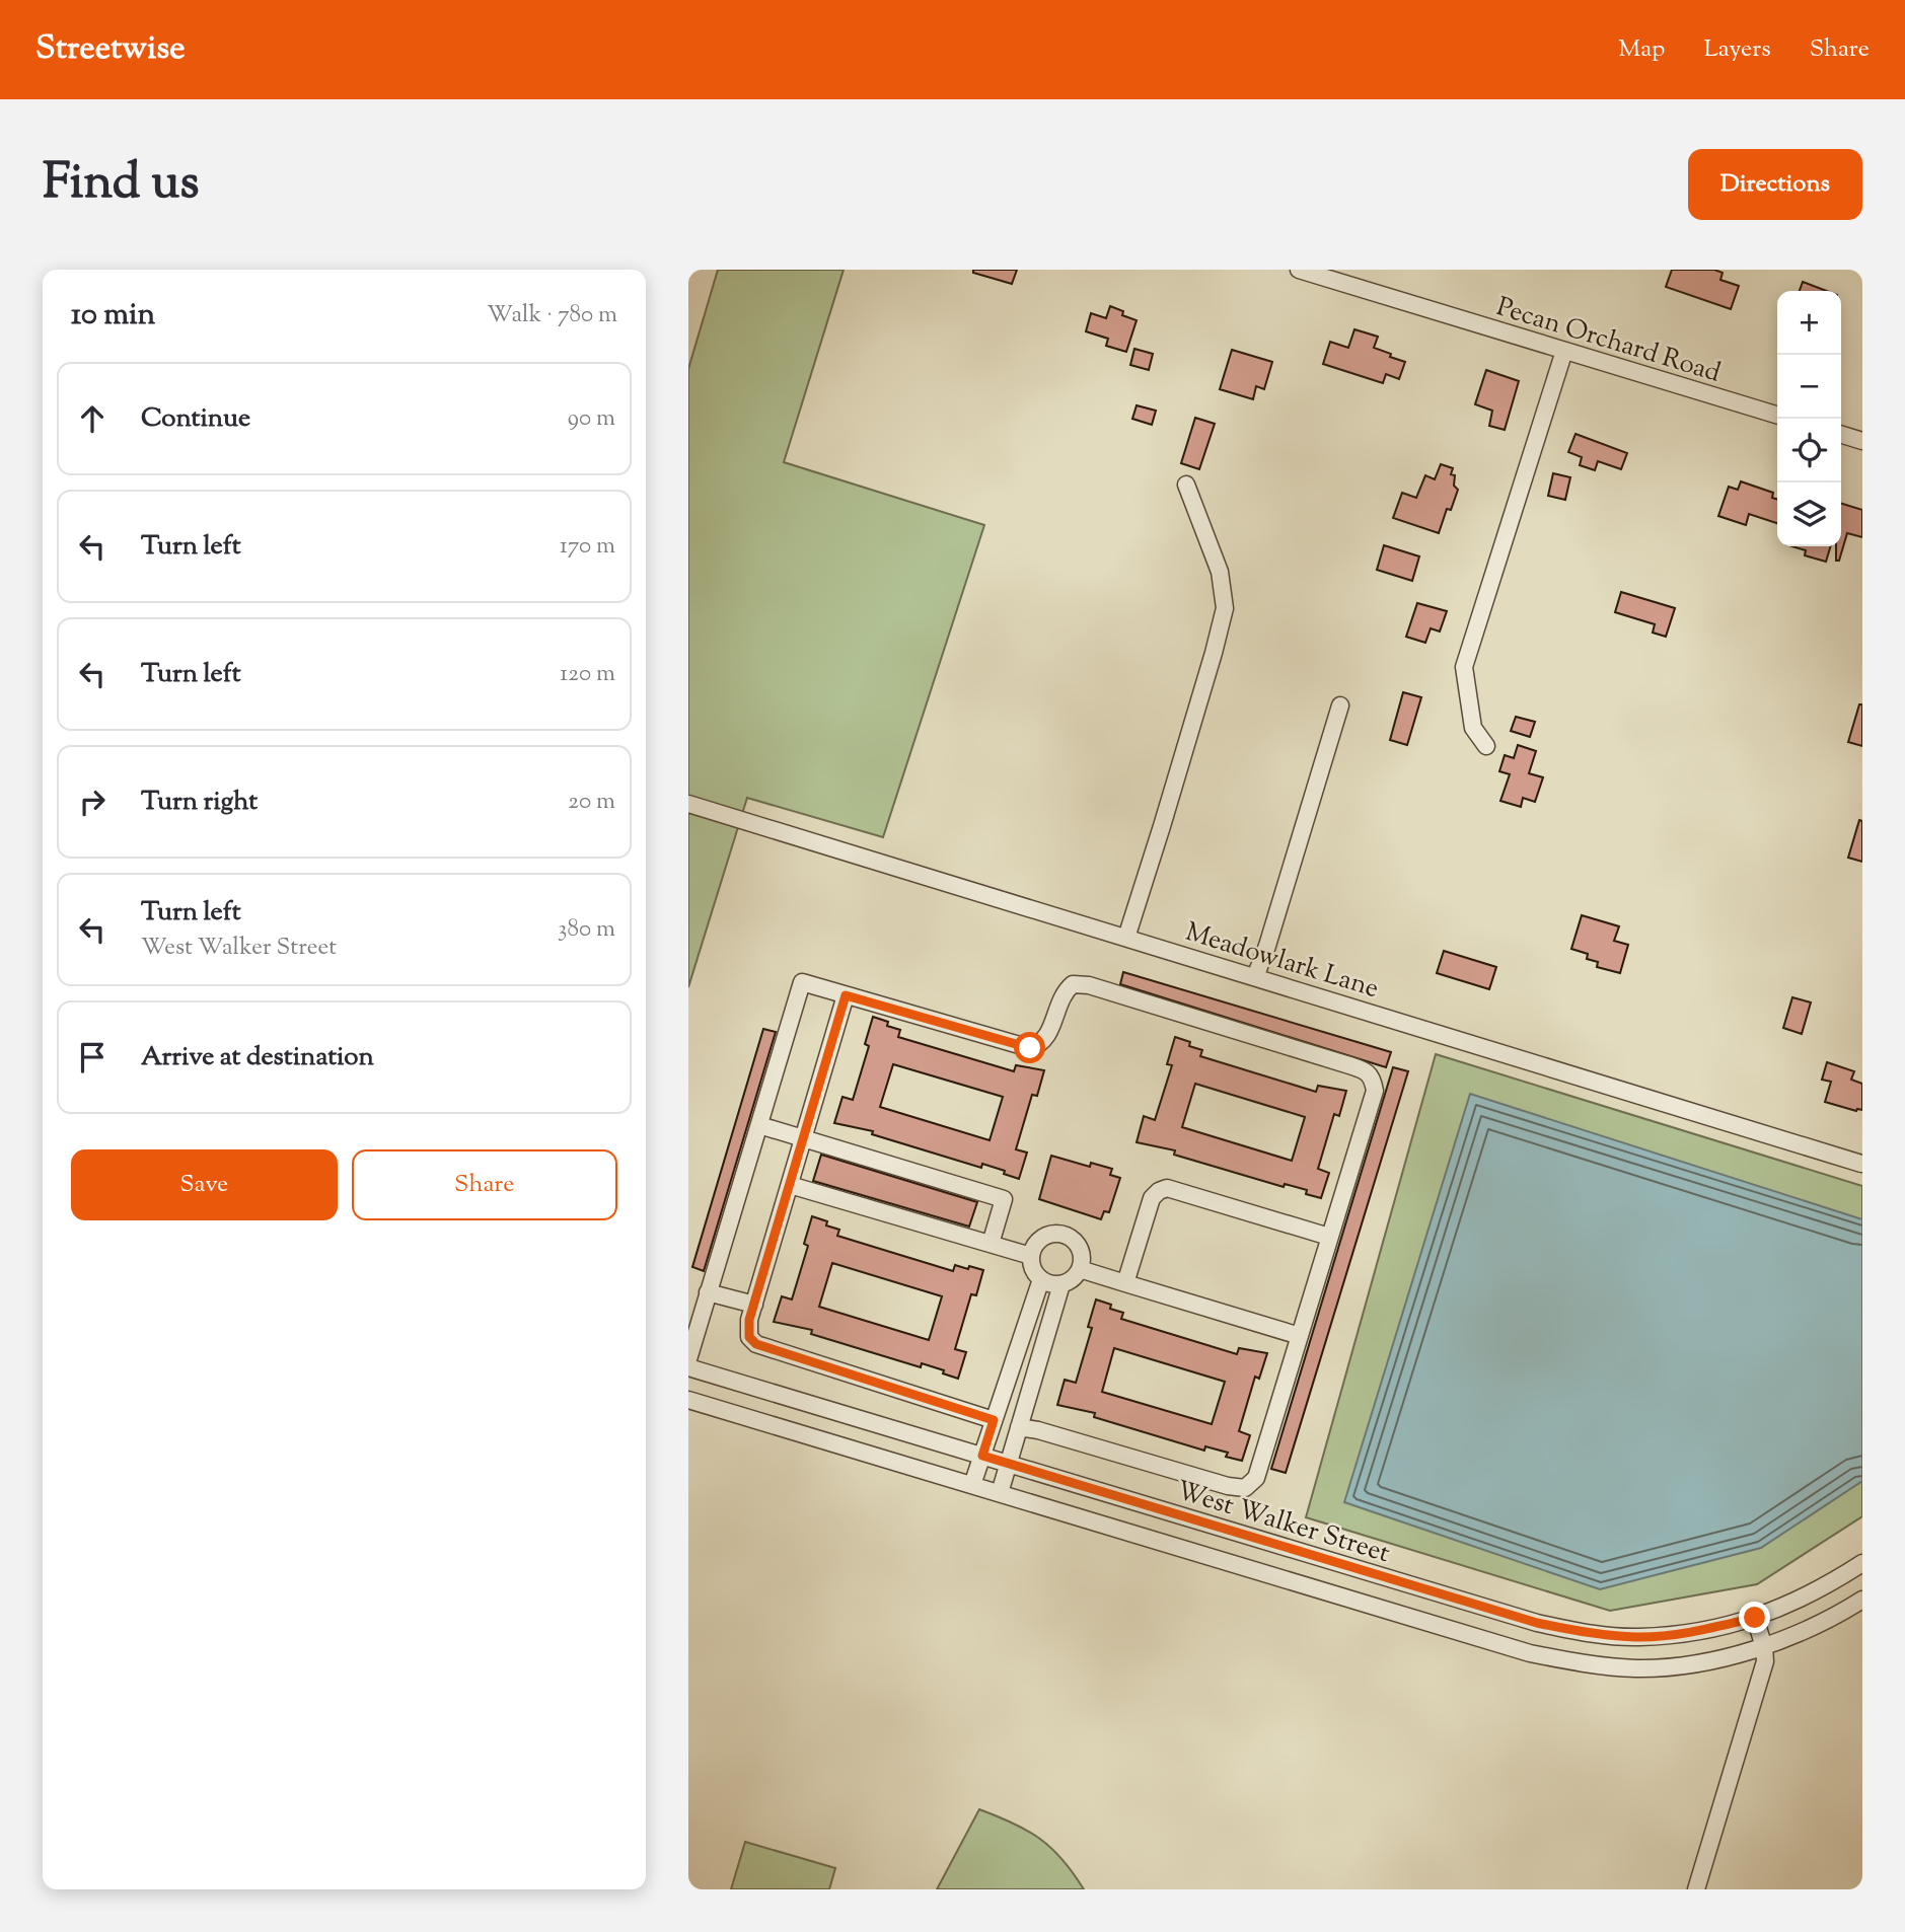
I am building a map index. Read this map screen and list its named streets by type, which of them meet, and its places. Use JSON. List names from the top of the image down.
{
  "streets": {
    "street": ["Pecan Orchard Road", "Meadowlark Lane", "West Walker Street"]
  },
  "page": {
    "header": "Streetwise",
    "nav": ["Map", "Layers", "Share"],
    "title": "Find us",
    "buttons": [
      "Directions",
      ["Save", "Share"]
    ],
    "heading": ["10 min", "Walk · 780 m"],
    "map_buttons": ["+", "−"],
    "list": [
      ["Continue", "90 m"],
      ["Turn left", "170 m"],
      ["Turn left", "120 m"],
      ["Turn right", "20 m"],
      ["Turn left", "West Walker Street", "380 m"],
      "Arrive at destination"
    ]
  }
}
